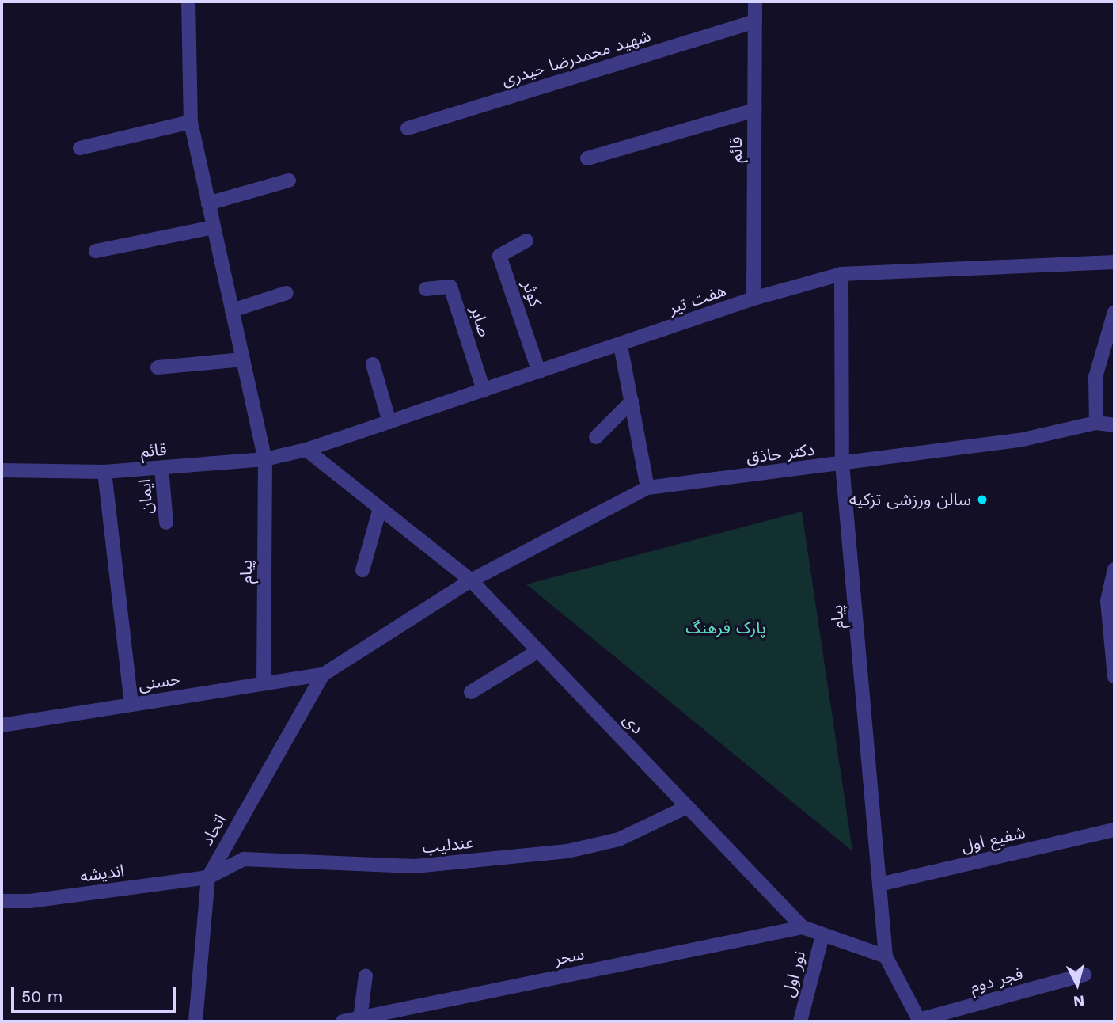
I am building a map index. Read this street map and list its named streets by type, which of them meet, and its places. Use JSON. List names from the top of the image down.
{
  "streets": {
    "street": [
      "شهید محمدرضا حیدری",
      "قائم",
      "کوثر",
      "هفت تیر",
      "صابر",
      "دکتر حاذق",
      "ایمان",
      "پیام",
      "حسنی",
      "دی",
      "اتحاد",
      "شفیع اول",
      "عندلیب",
      "اندیشه",
      "سحر",
      "نور اول",
      "فجر دوم"
    ]
  },
  "crossings": [
    ["شهید محمدرضا حیدری", "قائم"],
    ["قائم", "هفت تیر"],
    ["قائم", "ایمان"],
    ["قائم", "پیام"],
    ["قائم", "دی"],
    ["کوثر", "هفت تیر"],
    ["هفت تیر", "صابر"],
    ["هفت تیر", "پیام"],
    ["هفت تیر", "دی"],
    ["دکتر حاذق", "پیام"],
    ["دکتر حاذق", "حسنی"],
    ["دکتر حاذق", "دی"],
    ["دکتر حاذق", "اتحاد"],
    ["پیام", "حسنی"],
    ["پیام", "دی"],
    ["پیام", "شفیع اول"],
    ["حسنی", "اتحاد"],
    ["دی", "عندلیب"],
    ["دی", "سحر"],
    ["دی", "نور اول"],
    ["اتحاد", "عندلیب"],
    ["اتحاد", "اندیشه"],
    ["عندلیب", "اندیشه"]
  ],
  "parks": ["پارک فرهنگ"],
  "places": ["سالن ورزشی تزکیه"],
  "scale_bar": "50 m",
  "north": "bottom"
}
